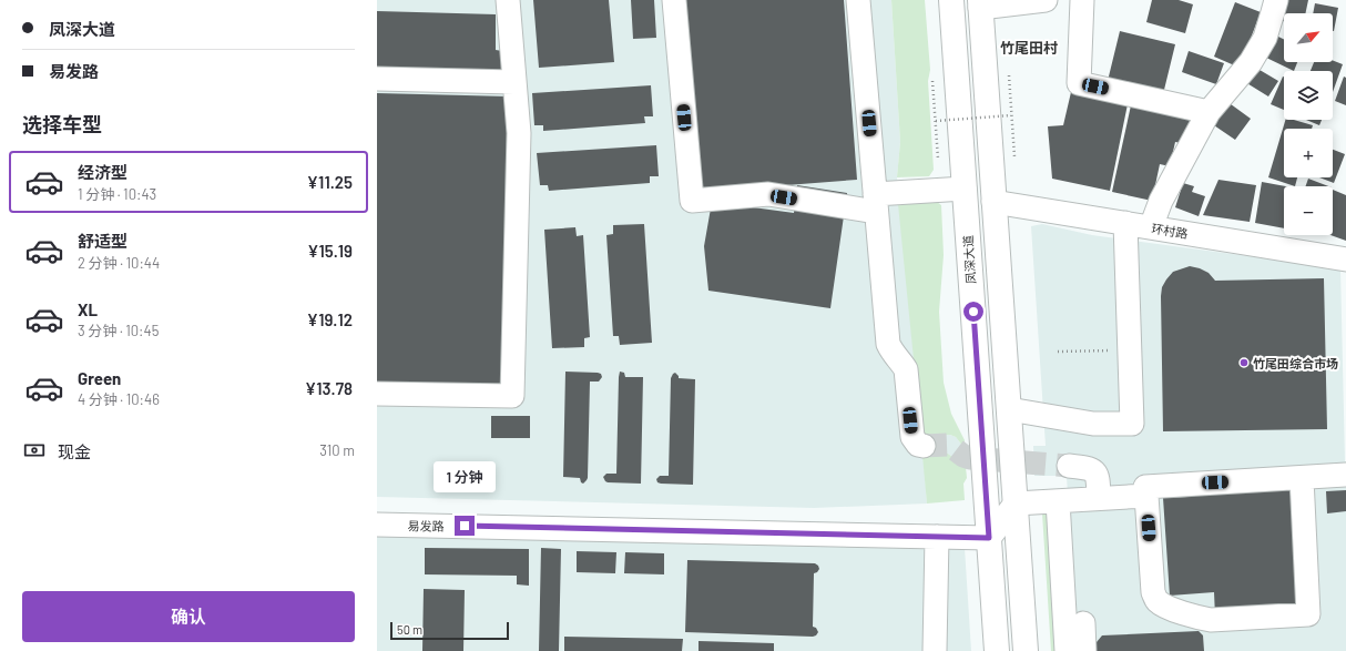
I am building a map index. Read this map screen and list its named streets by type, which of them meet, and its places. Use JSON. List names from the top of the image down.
{
  "streets": {
    "highway": ["凤深大道"],
    "street": ["环村路", "易发路"]
  },
  "crossings": [
    ["凤深大道", "易发路"]
  ],
  "districts": ["竹尾田村"],
  "places": ["竹尾田综合市场"],
  "scale_bar": "50 m",
  "north": "top right",
  "page": {
    "banner": ["凤深大道", "易发路"],
    "map_buttons": ["+", "−"],
    "heading": "选择车型",
    "list": [
      {
        "name": "经济型",
        "note": "1 分钟 · 10:43",
        "value": "¥11.25"
      },
      {
        "name": "舒适型",
        "note": "2 分钟 · 10:44",
        "value": "¥15.19"
      },
      {
        "name": "XL",
        "note": "3 分钟 · 10:45",
        "value": "¥19.12"
      },
      {
        "name": "Green",
        "note": "4 分钟 · 10:46",
        "value": "¥13.78"
      }
    ],
    "pay": ["现金", "310 m"],
    "bubble": "1 分钟",
    "buttons": "确认",
    "scale": "50 m"
  }
}
